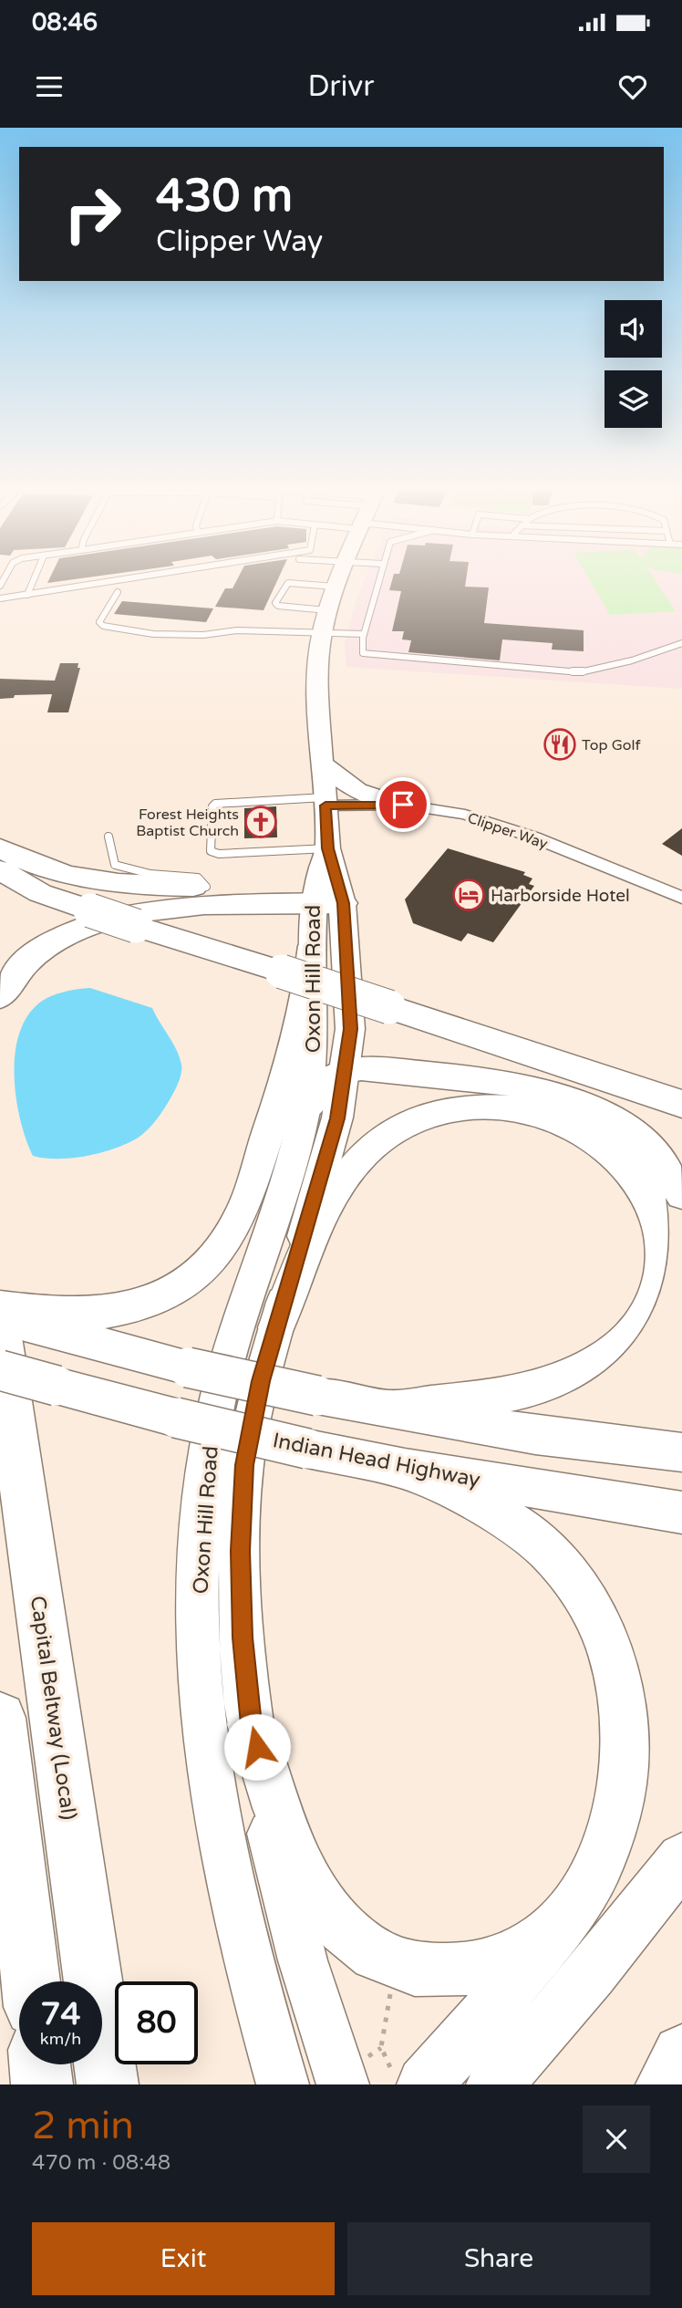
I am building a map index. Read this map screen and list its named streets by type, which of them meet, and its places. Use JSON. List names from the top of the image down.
{
  "streets": {
    "highway": ["Indian Head Highway", "Capital Beltway (Local)"],
    "main road": ["Oxon Hill Road"],
    "street": ["Clipper Way"]
  },
  "crossings": [
    ["Clipper Way", "Oxon Hill Road"]
  ],
  "places": {
    "restaurant": ["Top Golf"],
    "church": ["Forest Heights Baptist Church"],
    "hotel": ["Harborside Hotel"]
  },
  "page": {
    "status": "08:46",
    "header": "Drivr",
    "turn": ["430 m", "Clipper Way"],
    "speed": "74 km/h",
    "limit": "80",
    "heading": ["2 min", "470 m · 08:48"],
    "buttons": ["Exit", "Share"]
  }
}
